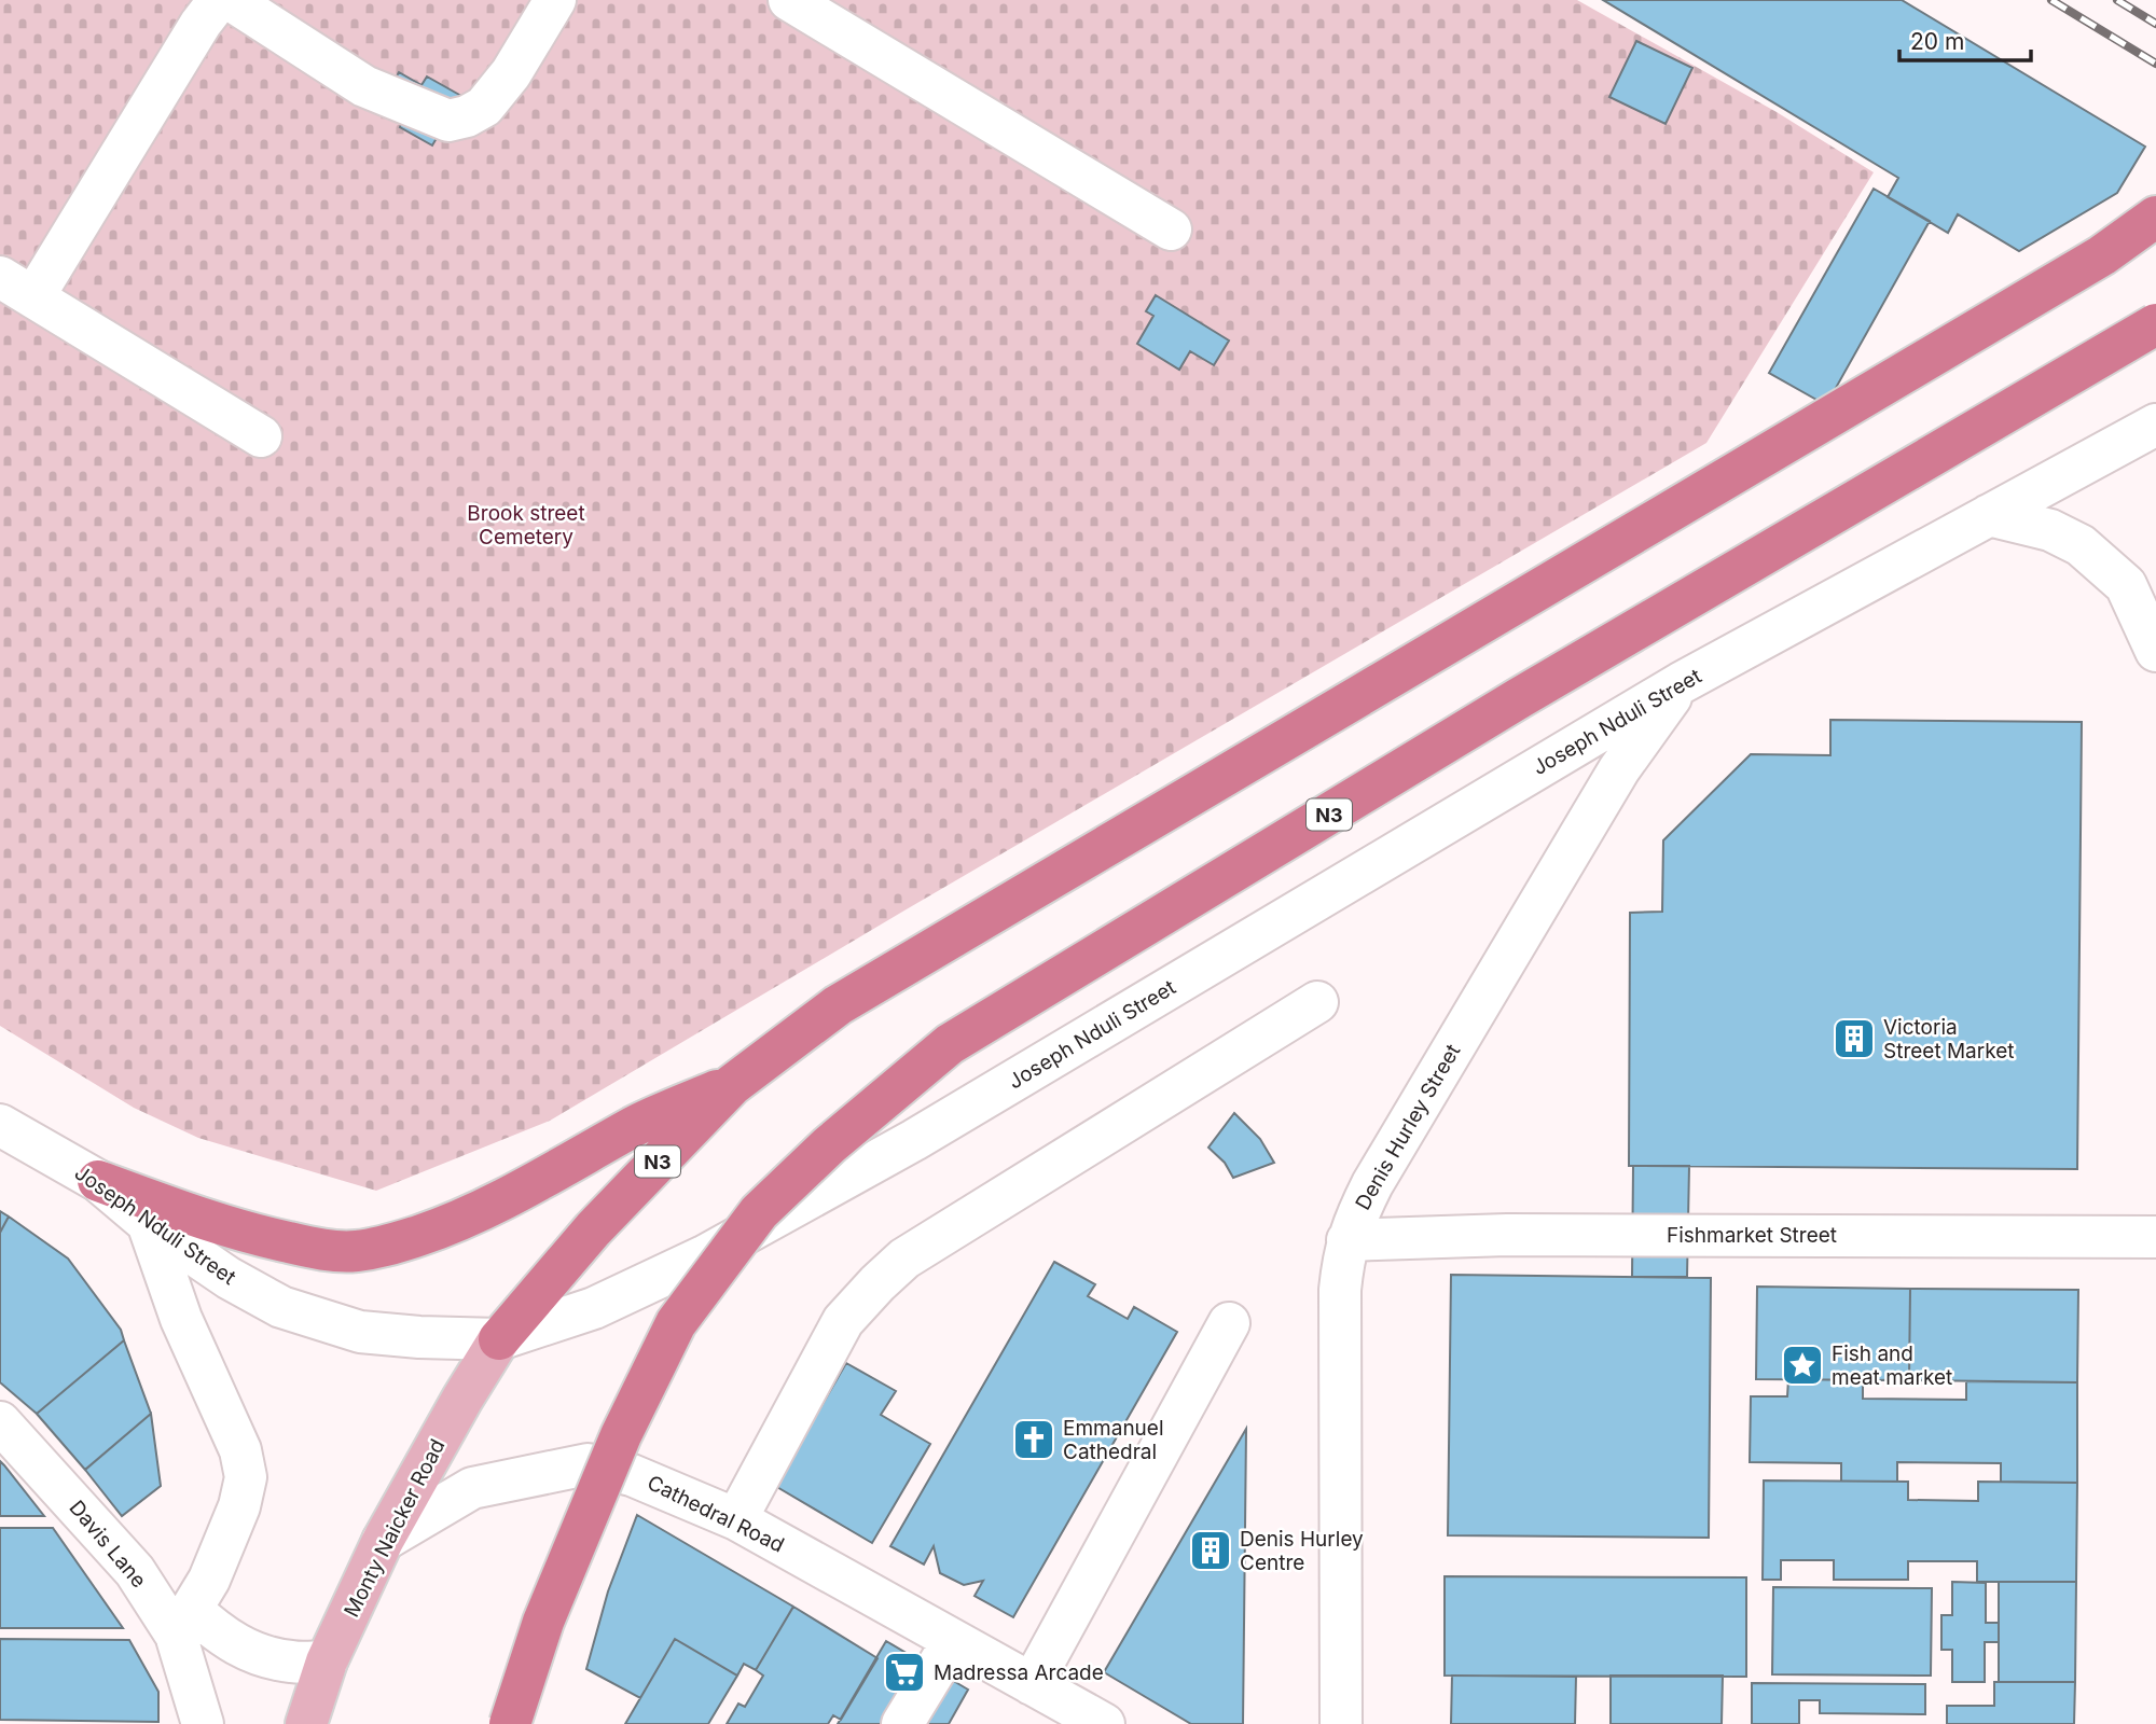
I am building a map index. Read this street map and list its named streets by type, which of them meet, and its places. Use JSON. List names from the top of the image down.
{
  "streets": {
    "highway": ["N3"],
    "main road": ["Monty Naicker Road"],
    "street": [
      "Joseph Nduli Street",
      "Denis Hurley Street",
      "Fishmarket Street",
      "Cathedral Road",
      "Davis Lane"
    ]
  },
  "crossings": [
    ["Joseph Nduli Street", "N3"],
    ["Joseph Nduli Street", "Denis Hurley Street"],
    ["Joseph Nduli Street", "Monty Naicker Road"],
    ["N3", "Monty Naicker Road"],
    ["Denis Hurley Street", "Fishmarket Street"],
    ["Cathedral Road", "Monty Naicker Road"]
  ],
  "parks": ["Brook street Cemetery"],
  "places": {
    "building": ["Victoria Street Market", "Denis Hurley Centre"],
    "place": ["Fish and meat market"],
    "church": ["Emmanuel Cathedral"],
    "supermarket": ["Madressa Arcade"]
  },
  "scale_bar": "20 m"
}
